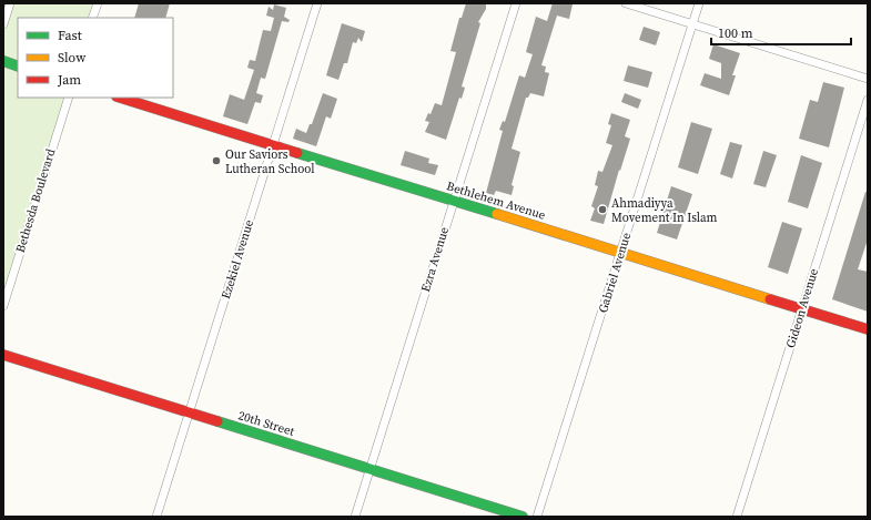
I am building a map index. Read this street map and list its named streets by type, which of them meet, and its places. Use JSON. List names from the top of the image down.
{
  "streets": {
    "main road": ["Bethlehem Avenue", "20th Street"],
    "street": [
      "Bethesda Boulevard",
      "Ezekiel Avenue",
      "Ezra Avenue",
      "Gabriel Avenue",
      "Gideon Avenue"
    ]
  },
  "crossings": [
    ["Bethlehem Avenue", "Ezekiel Avenue"],
    ["Bethlehem Avenue", "Ezra Avenue"],
    ["Bethlehem Avenue", "Gabriel Avenue"],
    ["Bethlehem Avenue", "Gideon Avenue"],
    ["Ezekiel Avenue", "20th Street"],
    ["Ezra Avenue", "20th Street"]
  ],
  "places": ["Our Saviors Lutheran School", "Ahmadiyya Movement In Islam"],
  "legend": ["Fast", "Slow", "Jam"],
  "scale_bar": "100 m"
}
